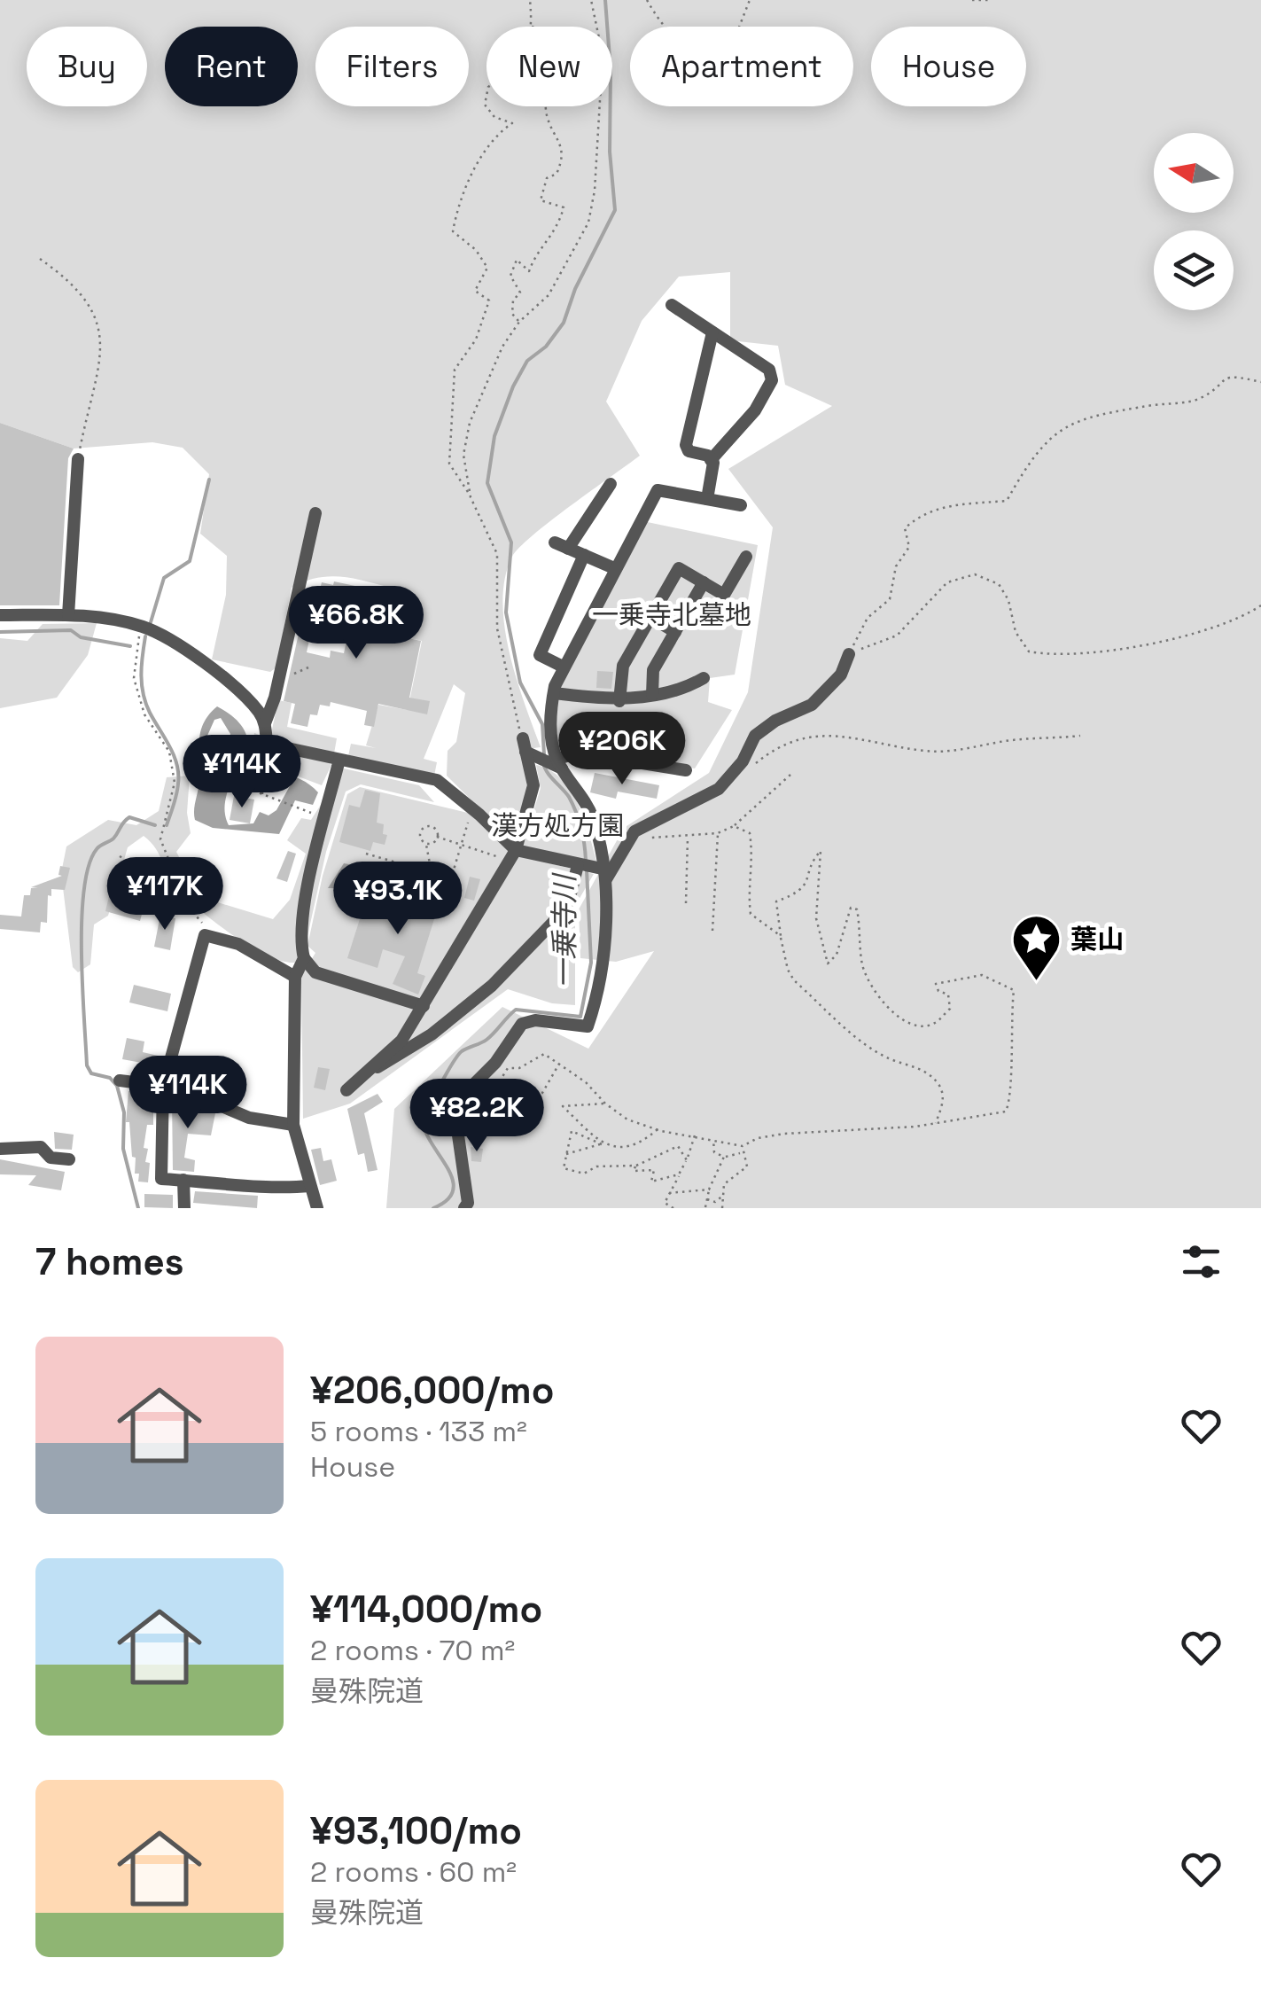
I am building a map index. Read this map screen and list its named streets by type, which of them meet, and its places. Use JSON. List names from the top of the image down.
{
  "water": ["一乗寺川"],
  "parks": ["一乗寺北墓地", "漢方処方園"],
  "places": {
    "place": ["葉山"]
  },
  "north": "left",
  "page": {
    "chip": [
      "Buy",
      "Rent",
      "Filters",
      "New",
      "Apartment",
      "House"
    ],
    "price": [
      "¥66.8K",
      "¥206K",
      "¥114K",
      "¥117K",
      "¥93.1K",
      "¥114K",
      "¥82.2K"
    ],
    "heading": "7 homes",
    "list": [
      {
        "name": "¥206,000/mo",
        "note": "5 rooms · 133 m² · House"
      },
      {
        "name": "¥114,000/mo",
        "note": "2 rooms · 70 m² · 曼殊院道"
      },
      {
        "name": "¥93,100/mo",
        "note": "2 rooms · 60 m² · 曼殊院道"
      }
    ]
  }
}
